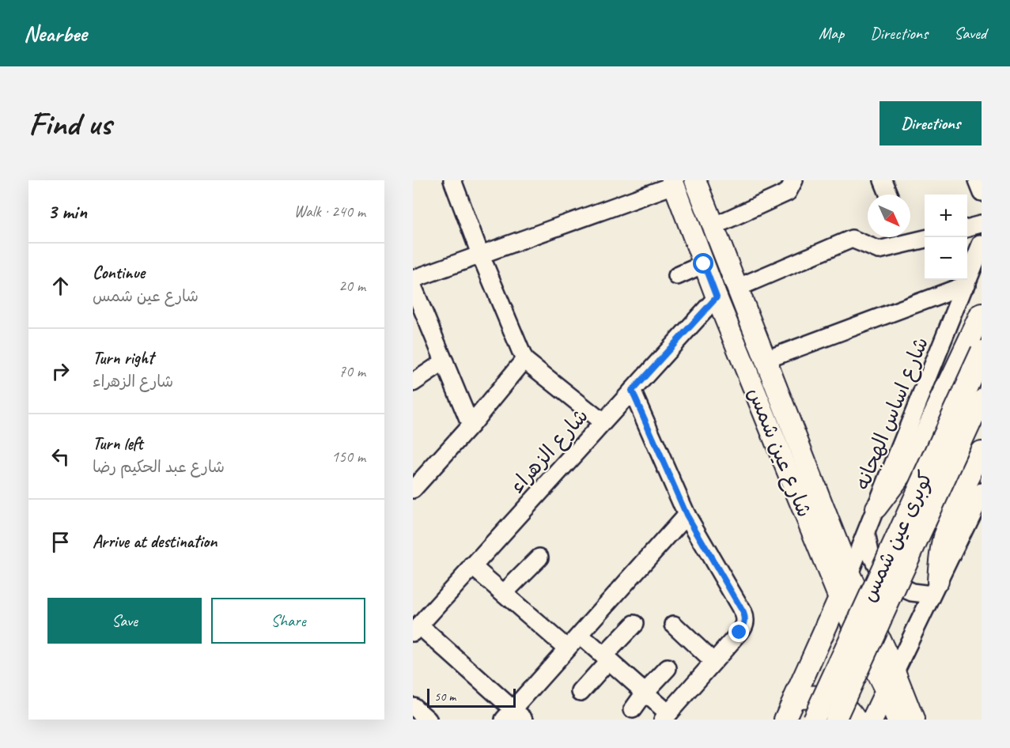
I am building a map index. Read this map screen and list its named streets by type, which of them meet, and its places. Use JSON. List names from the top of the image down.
{
  "streets": {
    "main road": ["شارع عين شمس", "كوبرى عين شمس"],
    "street": ["شارع اساس الهجانه", "شارع الزهراء"]
  },
  "crossings": [
    ["شارع اساس الهجانه", "شارع عين شمس"],
    ["شارع الزهراء", "شارع عين شمس"]
  ],
  "scale_bar": "50 m",
  "north": "bottom right",
  "page": {
    "header": "Nearbee",
    "nav": ["Map", "Directions", "Saved"],
    "buttons": [
      "Directions",
      ["Save", "Share"]
    ],
    "title": "Find us",
    "heading": ["3 min", "Walk · 240 m"],
    "map_buttons": ["+", "−"],
    "list": [
      ["Continue", "شارع عين شمس", "20 m"],
      ["Turn right", "شارع الزهراء", "70 m"],
      ["Turn left", "شارع عبد الحكيم رضا", "150 m"],
      "Arrive at destination"
    ],
    "scale": "50 m"
  }
}
